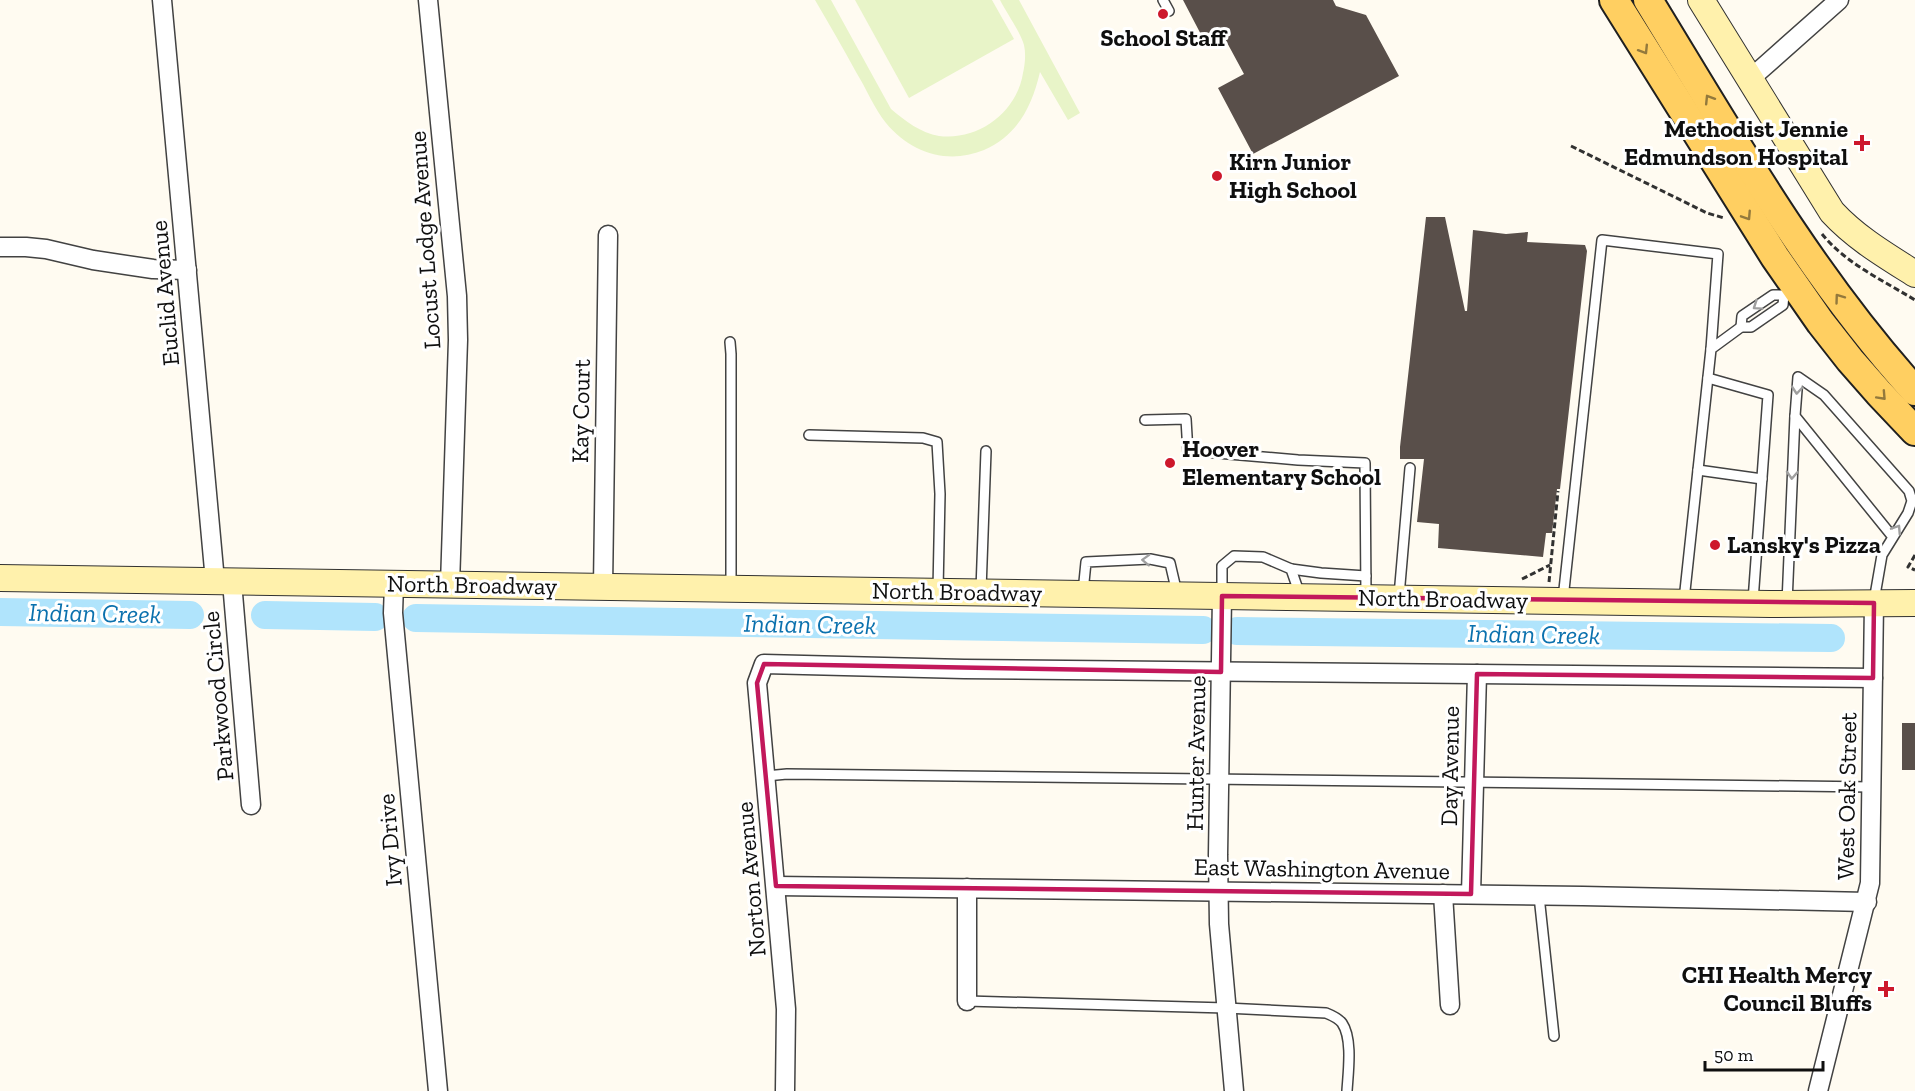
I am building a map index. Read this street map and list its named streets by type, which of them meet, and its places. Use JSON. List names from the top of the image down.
{
  "streets": {
    "main road": ["North Broadway"],
    "street": [
      "Locust Lodge Avenue",
      "Euclid Avenue",
      "Kay Court",
      "Parkwood Circle",
      "Hunter Avenue",
      "Day Avenue",
      "West Oak Street",
      "Ivy Drive",
      "East Washington Avenue",
      "Norton Avenue"
    ]
  },
  "crossings": [
    ["Locust Lodge Avenue", "North Broadway"],
    ["Euclid Avenue", "North Broadway"],
    ["Euclid Avenue", "Parkwood Circle"],
    ["Kay Court", "North Broadway"],
    ["North Broadway", "Parkwood Circle"],
    ["North Broadway", "Hunter Avenue"],
    ["North Broadway", "West Oak Street"],
    ["North Broadway", "Ivy Drive"],
    ["Hunter Avenue", "East Washington Avenue"],
    ["Hunter Avenue", "Norton Avenue"],
    ["Day Avenue", "East Washington Avenue"],
    ["West Oak Street", "East Washington Avenue"],
    ["East Washington Avenue", "Norton Avenue"]
  ],
  "water": ["Indian Creek"],
  "places": {
    "other": [
      "School Staff",
      "Kirn Junior High School",
      "Hoover Elementary School",
      "Lansky's Pizza"
    ],
    "health": ["Methodist Jennie Edmundson Hospital", "CHI Health Mercy Council Bluffs"]
  },
  "scale_bar": "50 m"
}
